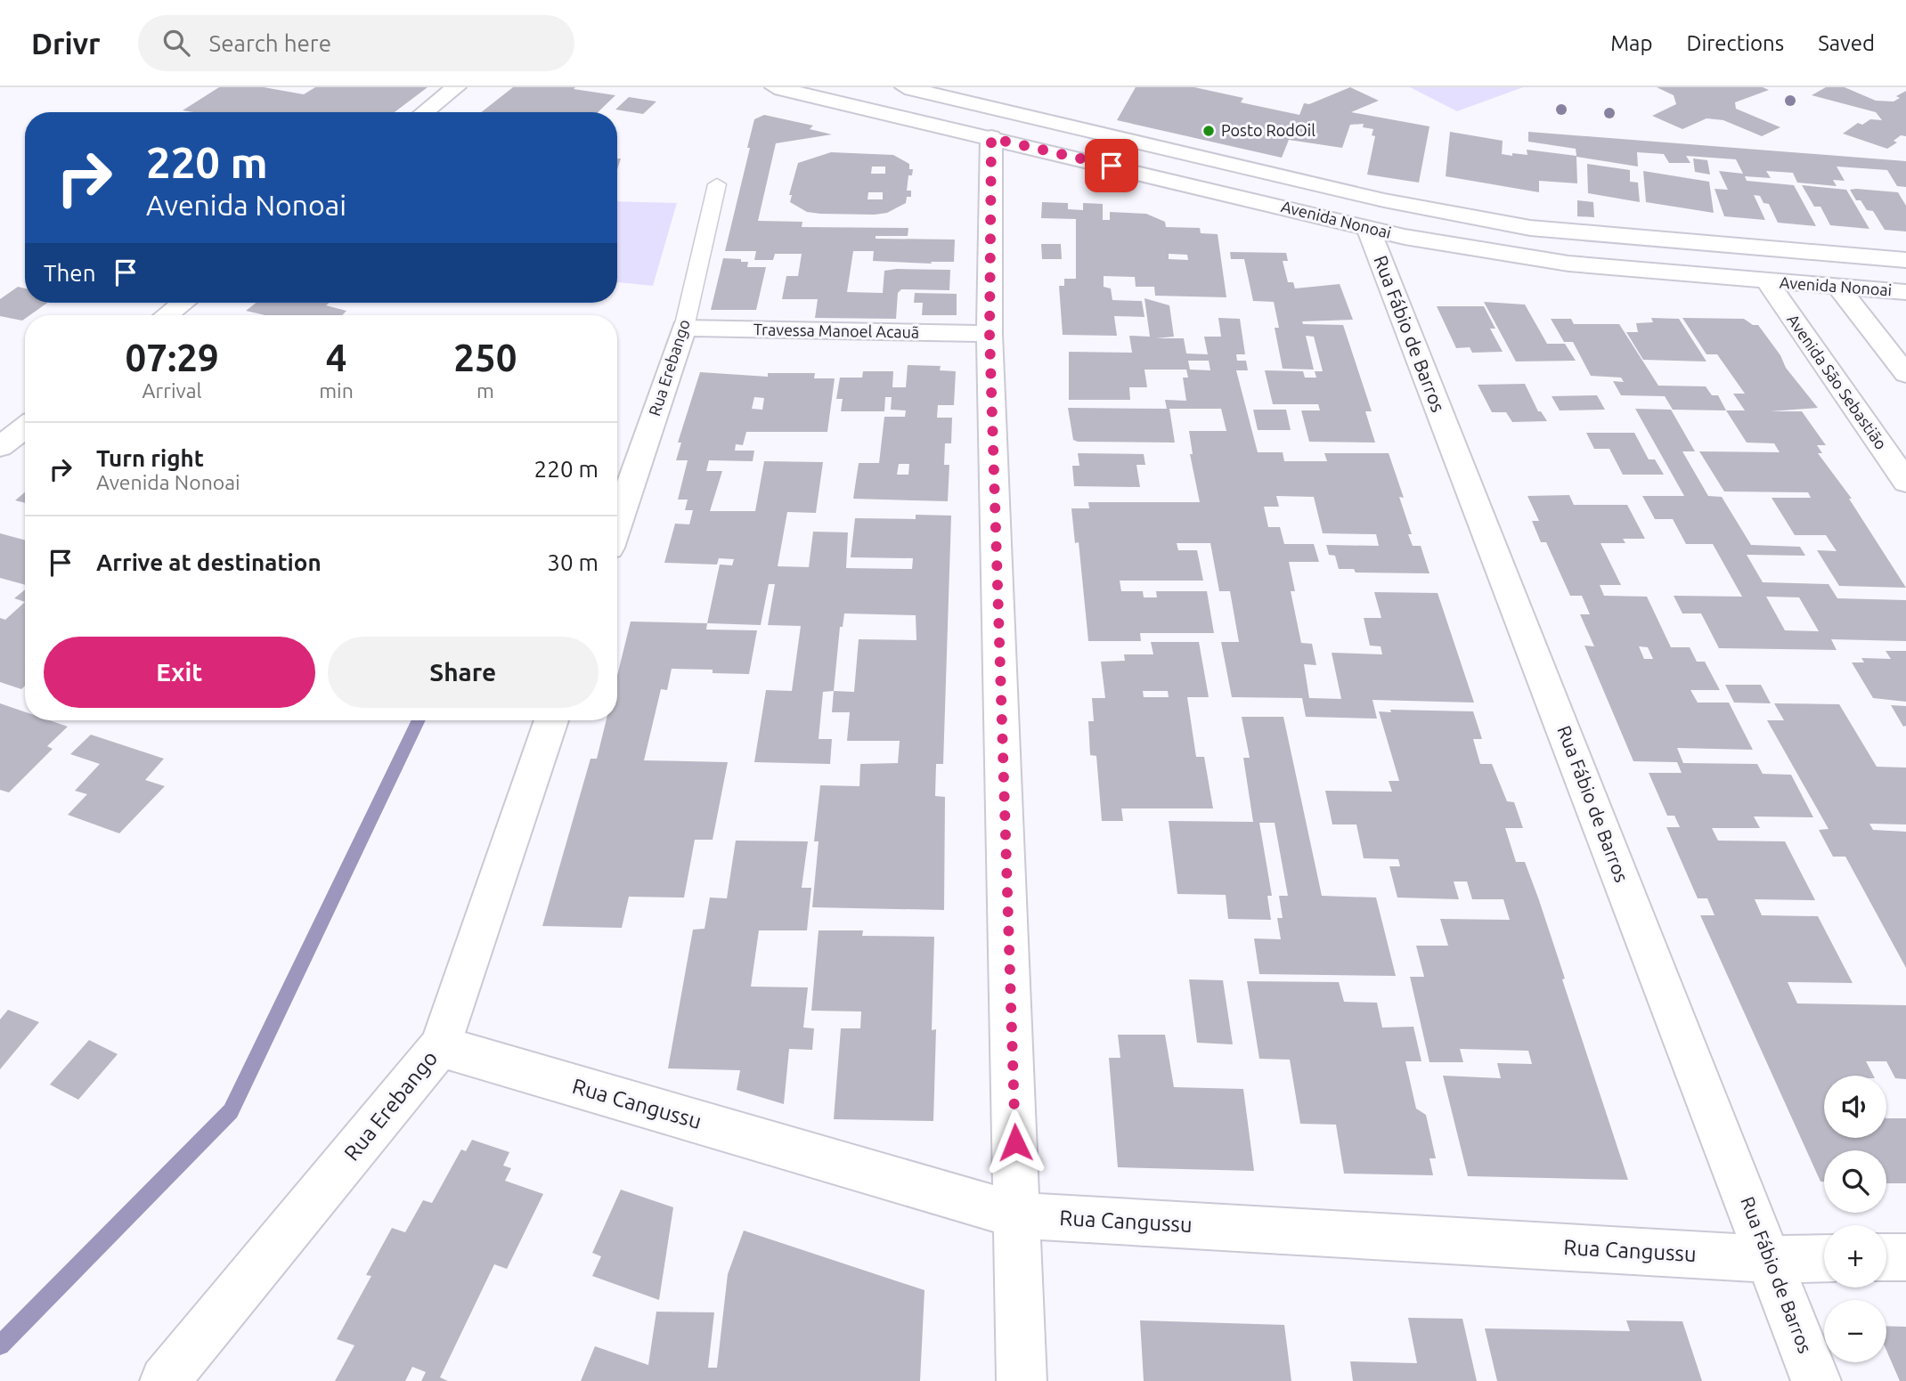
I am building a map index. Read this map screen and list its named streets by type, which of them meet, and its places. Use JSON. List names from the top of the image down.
{
  "streets": {
    "street": [
      "Avenida Nonoai",
      "Travessa Manoel Acauã",
      "Rua Fábio de Barros",
      "Rua Erebango",
      "Avenida São Sebastião",
      "Rua Cangussu"
    ]
  },
  "crossings": [
    ["Avenida Nonoai", "Rua Fábio de Barros"],
    ["Avenida Nonoai", "Avenida São Sebastião"],
    ["Travessa Manoel Acauã", "Rua Erebango"],
    ["Rua Fábio de Barros", "Rua Cangussu"],
    ["Rua Erebango", "Rua Cangussu"]
  ],
  "places": ["Posto RodOil"],
  "page": {
    "header": "Drivr",
    "search": "Search here",
    "nav": ["Map", "Directions", "Saved"],
    "turn": ["220 m", "Avenida Nonoai"],
    "then": "Then",
    "eta": [
      "07:29",
      "Arrival",
      "4",
      "min",
      "250",
      "m"
    ],
    "list": [
      {
        "name": "Turn right",
        "note": "Avenida Nonoai",
        "value": "220 m"
      },
      {
        "name": "Arrive at destination",
        "value": "30 m"
      }
    ],
    "buttons": ["Exit", "Share"],
    "map_buttons": ["+", "−"]
  }
}
